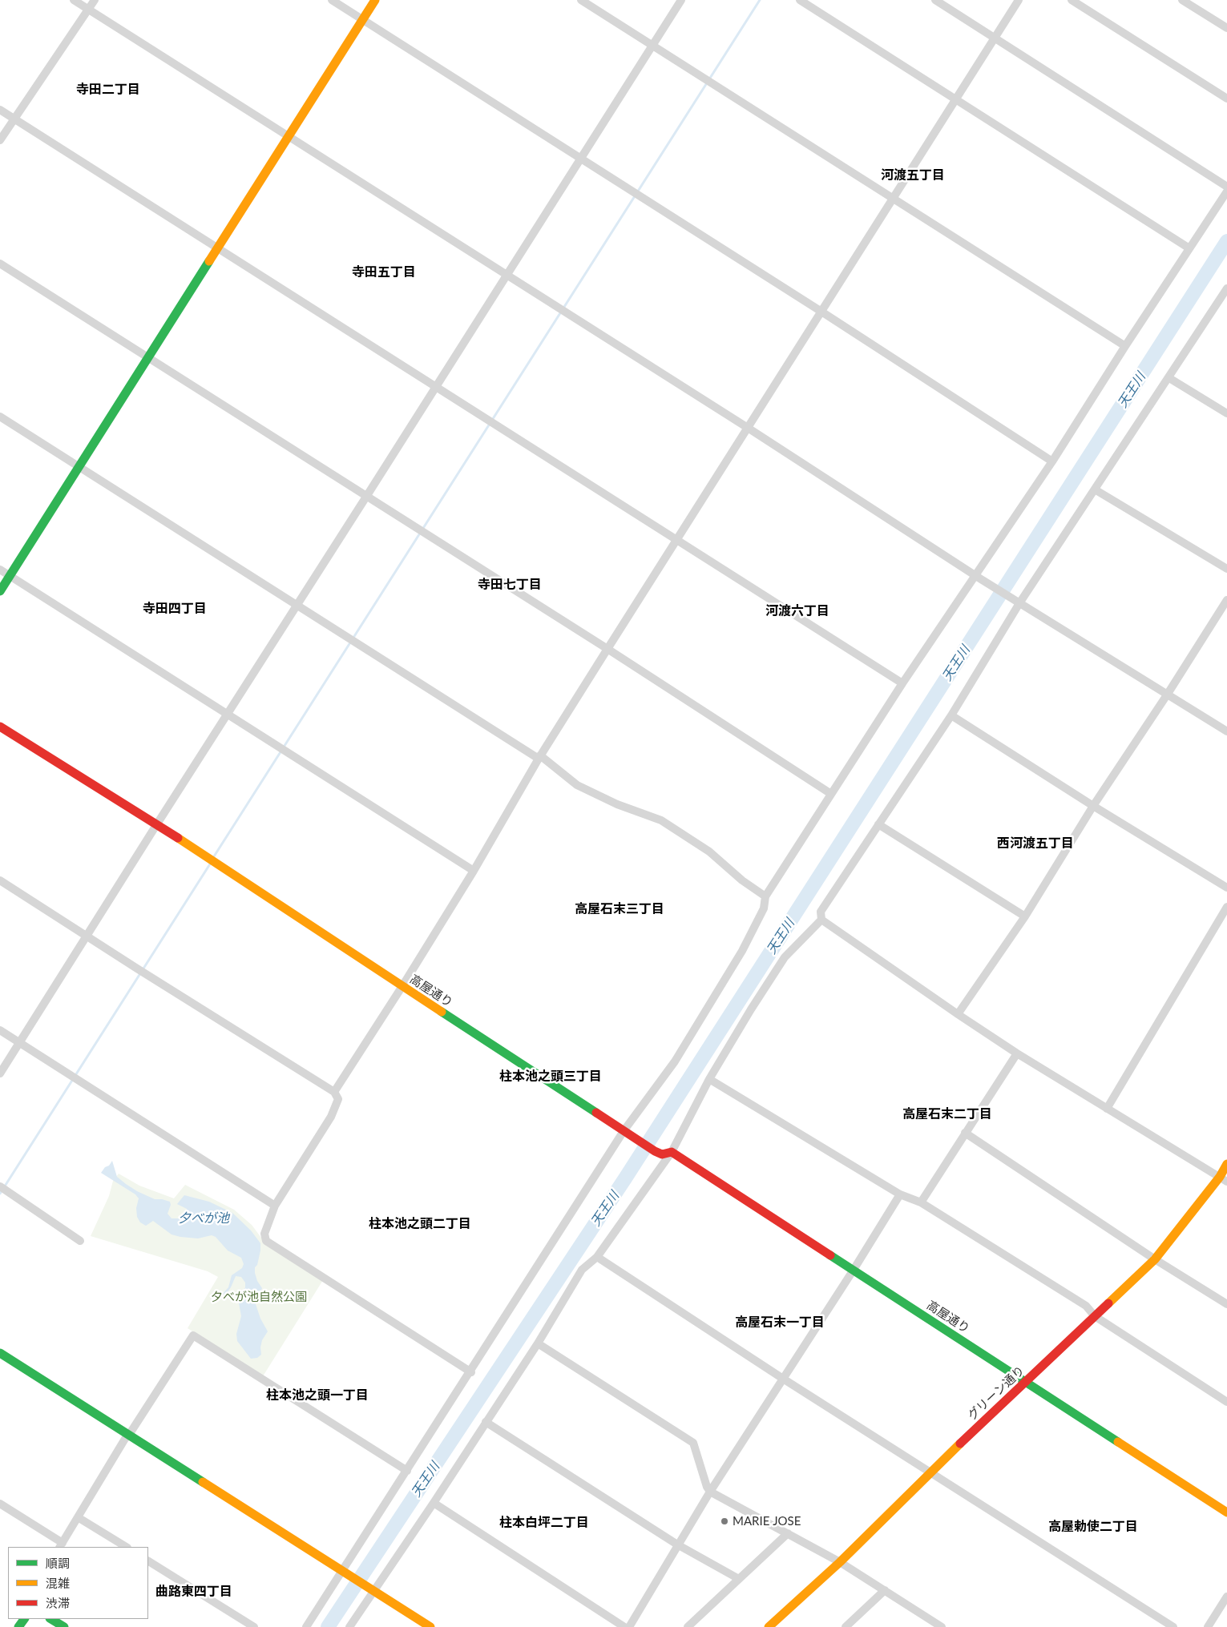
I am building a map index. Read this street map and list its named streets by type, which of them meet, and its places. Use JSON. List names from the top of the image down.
{
  "streets": {
    "street": ["高屋通り", "グリーン通り"]
  },
  "crossings": [
    ["高屋通り", "グリーン通り"]
  ],
  "districts": [
    "寺田二丁目",
    "河渡五丁目",
    "寺田五丁目",
    "寺田七丁目",
    "寺田四丁目",
    "河渡六丁目",
    "西河渡五丁目",
    "高屋石末三丁目",
    "柱本池之頭三丁目",
    "高屋石末二丁目",
    "柱本池之頭二丁目",
    "高屋石末一丁目",
    "柱本池之頭一丁目",
    "柱本白坪二丁目",
    "高屋勅使二丁目",
    "曲路東四丁目"
  ],
  "water": ["天王川", "夕べが池"],
  "parks": ["夕べが池自然公園"],
  "places": ["MARIE JOSE"],
  "legend": ["順調", "混雑", "渋滞"]
}
